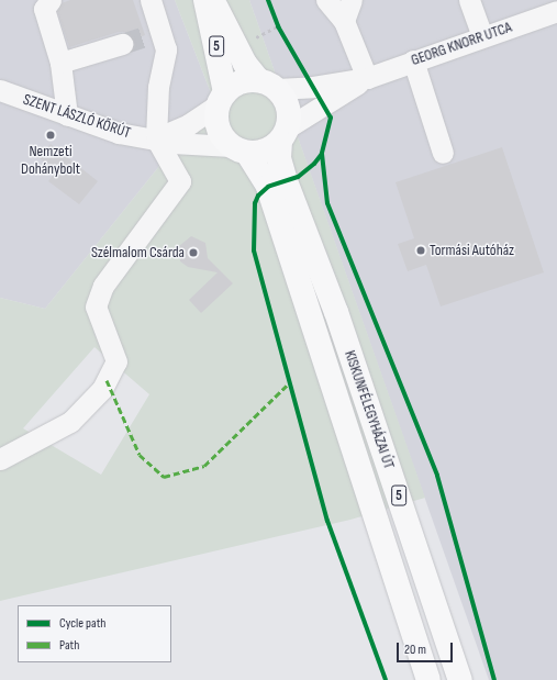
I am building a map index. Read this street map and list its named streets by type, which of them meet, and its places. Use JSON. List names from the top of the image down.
{
  "streets": {
    "main road": ["5", "KISKUNFÉLEGYHÁZAI ÚT"],
    "street": ["GEORG KNORR UTCA", "SZENT LÁSZLÓ KÖRÚT"]
  },
  "crossings": [
    ["GEORG KNORR UTCA", "5"],
    ["GEORG KNORR UTCA", "SZENT LÁSZLÓ KÖRÚT"],
    ["GEORG KNORR UTCA", "KISKUNFÉLEGYHÁZAI ÚT"],
    ["5", "SZENT LÁSZLÓ KÖRÚT"],
    ["5", "KISKUNFÉLEGYHÁZAI ÚT"],
    ["SZENT LÁSZLÓ KÖRÚT", "KISKUNFÉLEGYHÁZAI ÚT"]
  ],
  "places": ["Nemzeti Dohánybolt", "Tormási Autóház", "Szélmalom Csárda"],
  "legend": ["Cycle path", "Path"],
  "scale_bar": "20 m"
}
